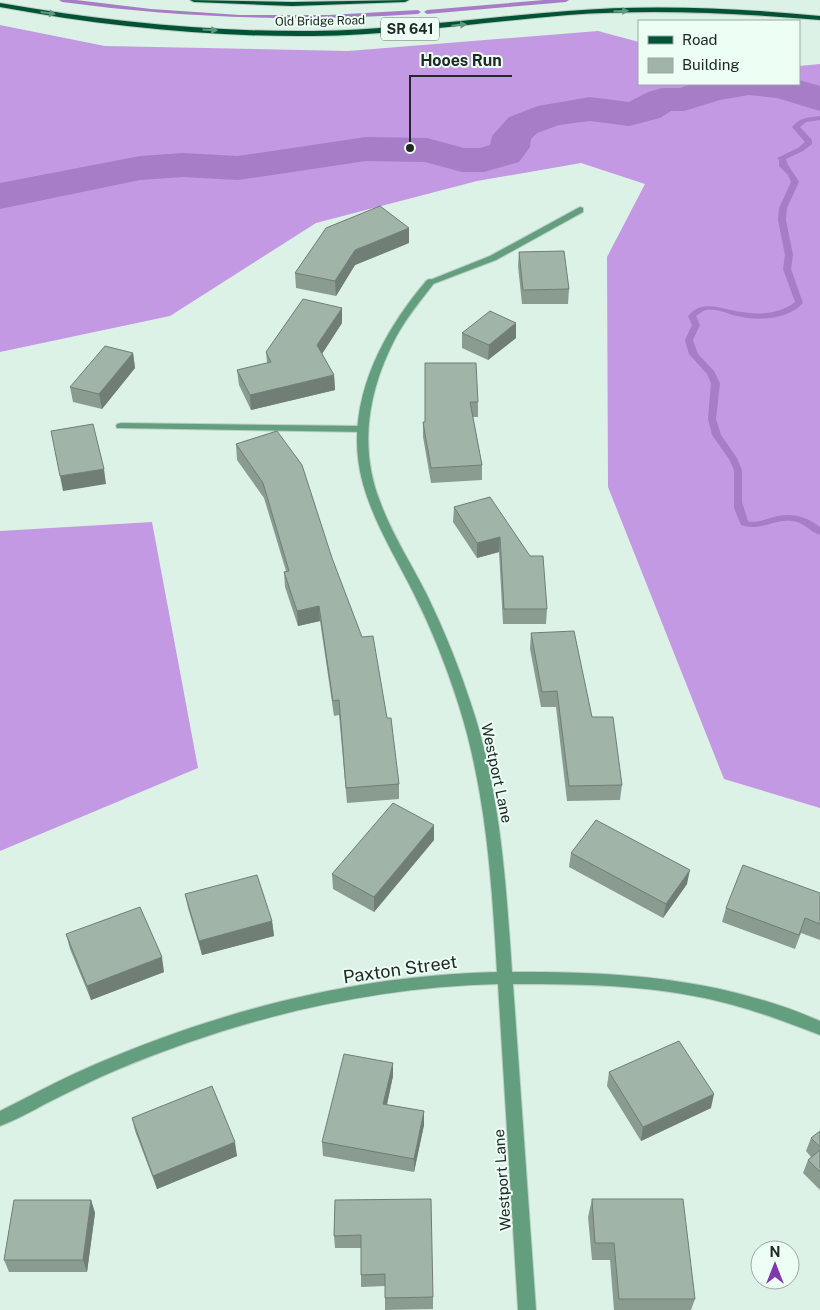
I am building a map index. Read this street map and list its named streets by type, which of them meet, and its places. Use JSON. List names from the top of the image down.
{
  "streets": {
    "main road": ["Old Bridge Road", "SR 641"],
    "street": ["Westport Lane", "Paxton Street"]
  },
  "crossings": [
    ["Westport Lane", "Paxton Street"]
  ],
  "one_way": ["Old Bridge Road"],
  "places": ["Hooes Run"],
  "legend": ["Road", "Building"],
  "north": "top"
}
